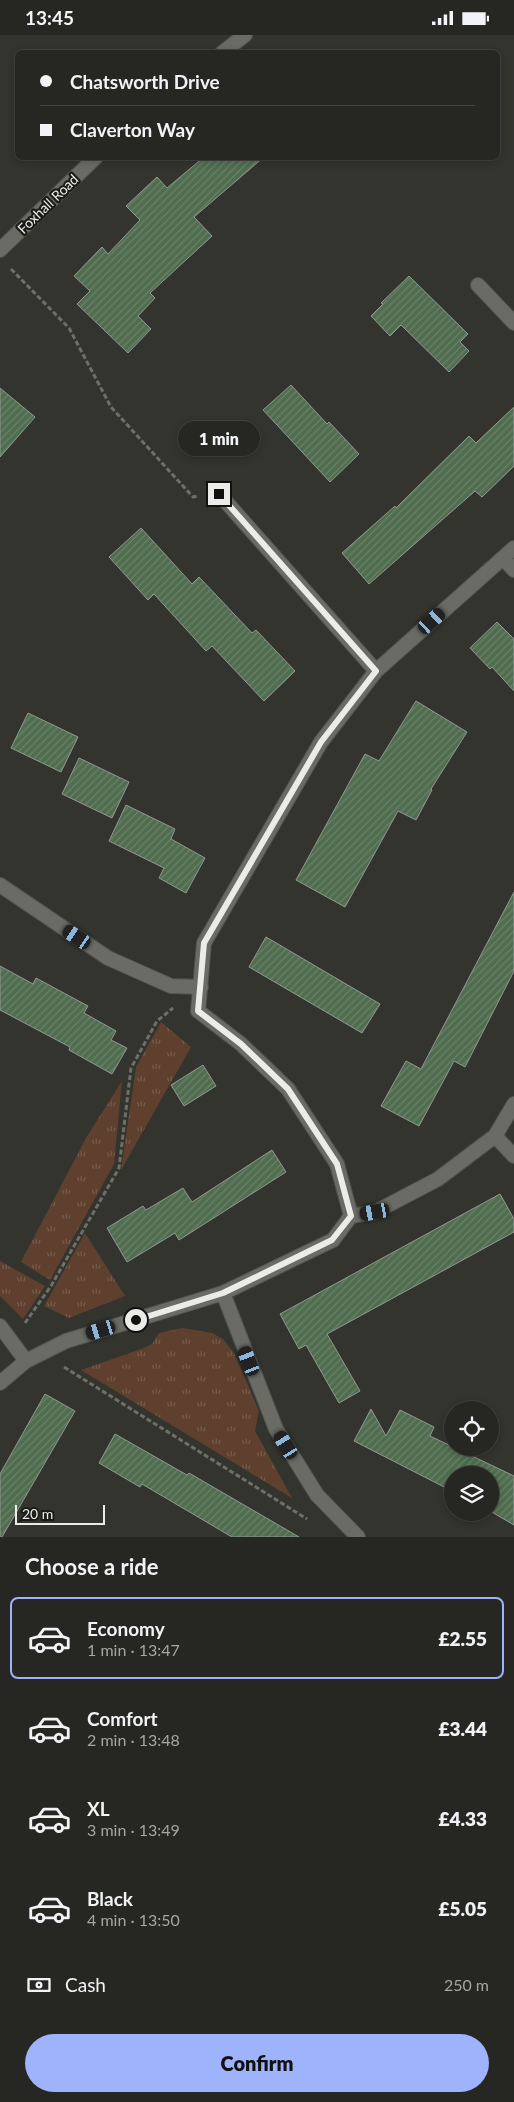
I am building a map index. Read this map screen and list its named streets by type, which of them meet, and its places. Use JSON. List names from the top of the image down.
{
  "streets": {
    "street": ["Foxhall Road"]
  },
  "scale_bar": "20 m",
  "page": {
    "status": "13:45",
    "banner": ["Chatsworth Drive", "Claverton Way"],
    "bubble": "1 min",
    "scale": "20 m",
    "heading": "Choose a ride",
    "list": [
      {
        "name": "Economy",
        "note": "1 min · 13:47",
        "value": "£2.55"
      },
      {
        "name": "Comfort",
        "note": "2 min · 13:48",
        "value": "£3.44"
      },
      {
        "name": "XL",
        "note": "3 min · 13:49",
        "value": "£4.33"
      },
      {
        "name": "Black",
        "note": "4 min · 13:50",
        "value": "£5.05"
      }
    ],
    "pay": ["Cash", "250 m"],
    "buttons": "Confirm"
  }
}
